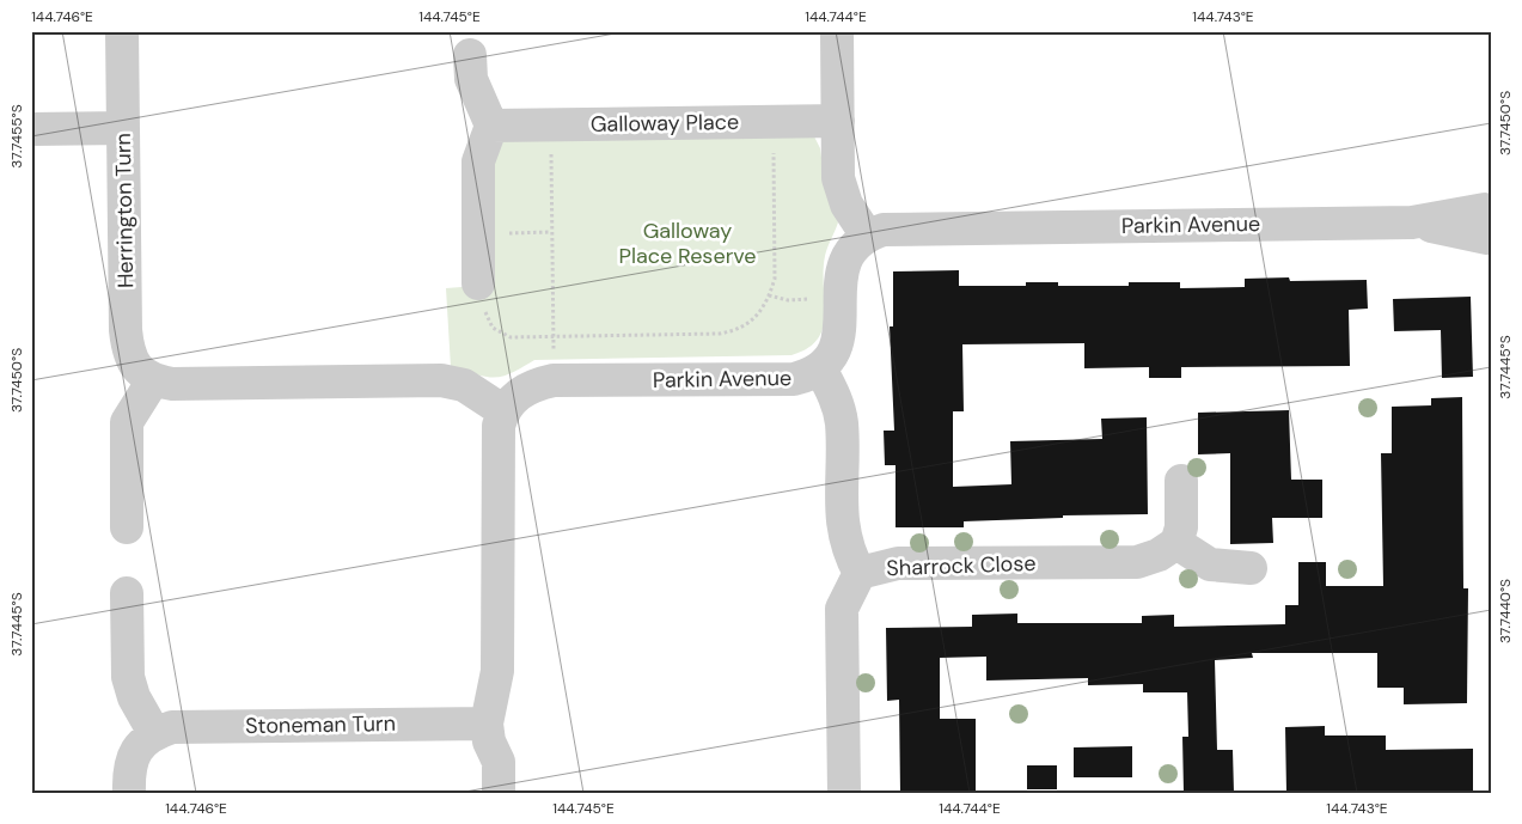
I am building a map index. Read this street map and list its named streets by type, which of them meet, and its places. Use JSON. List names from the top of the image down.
{
  "streets": {
    "street": [
      "Galloway Place",
      "Herrington Turn",
      "Parkin Avenue",
      "Sharrock Close",
      "Stoneman Turn"
    ]
  },
  "parks": ["Galloway Place Reserve"],
  "coordinates": [
    "144.746°E",
    "144.745°E",
    "144.744°E",
    "144.743°E",
    "37.7450°S",
    "37.7455°S",
    "37.7445°S",
    "37.7440°S"
  ]
}
